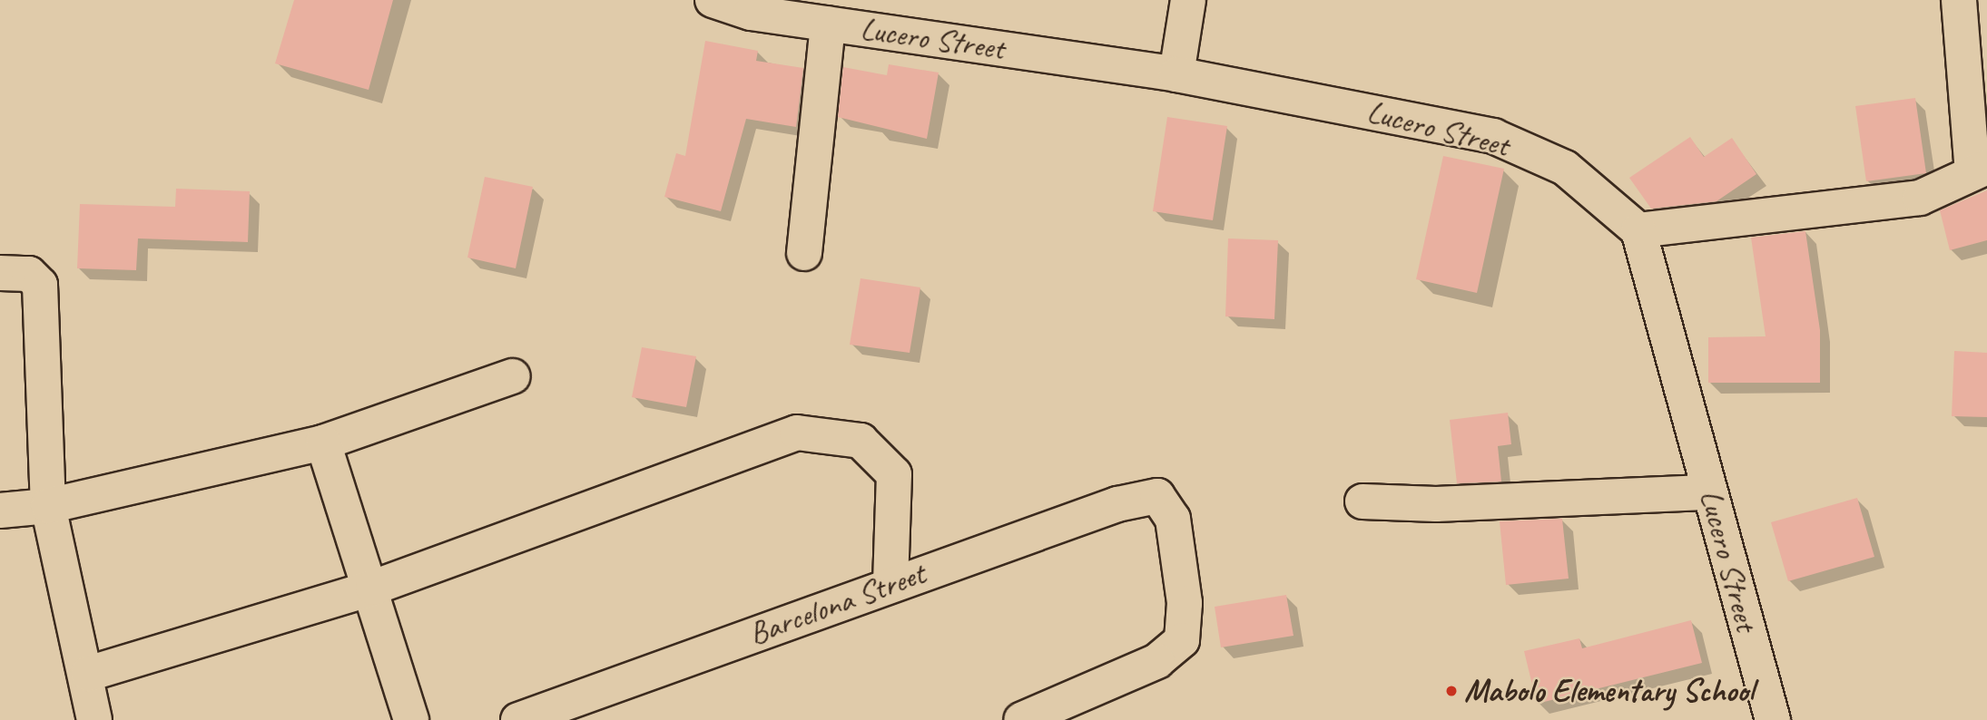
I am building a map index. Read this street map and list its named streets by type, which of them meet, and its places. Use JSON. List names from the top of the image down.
{
  "streets": {
    "street": ["Lucero Street", "Barcelona Street"]
  },
  "places": ["Mabolo Elementary School"]
}
